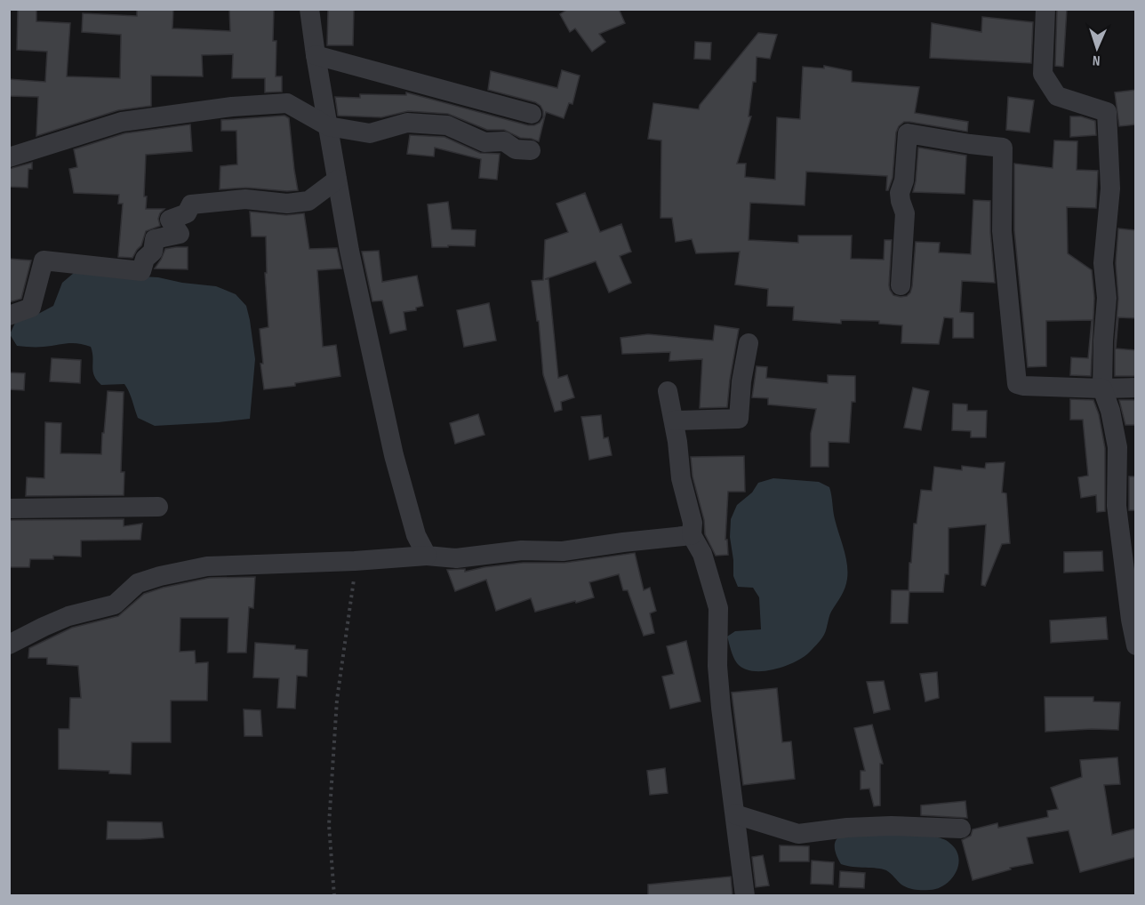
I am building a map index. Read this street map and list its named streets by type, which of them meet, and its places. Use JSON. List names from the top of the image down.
{
  "north": "bottom"
}
